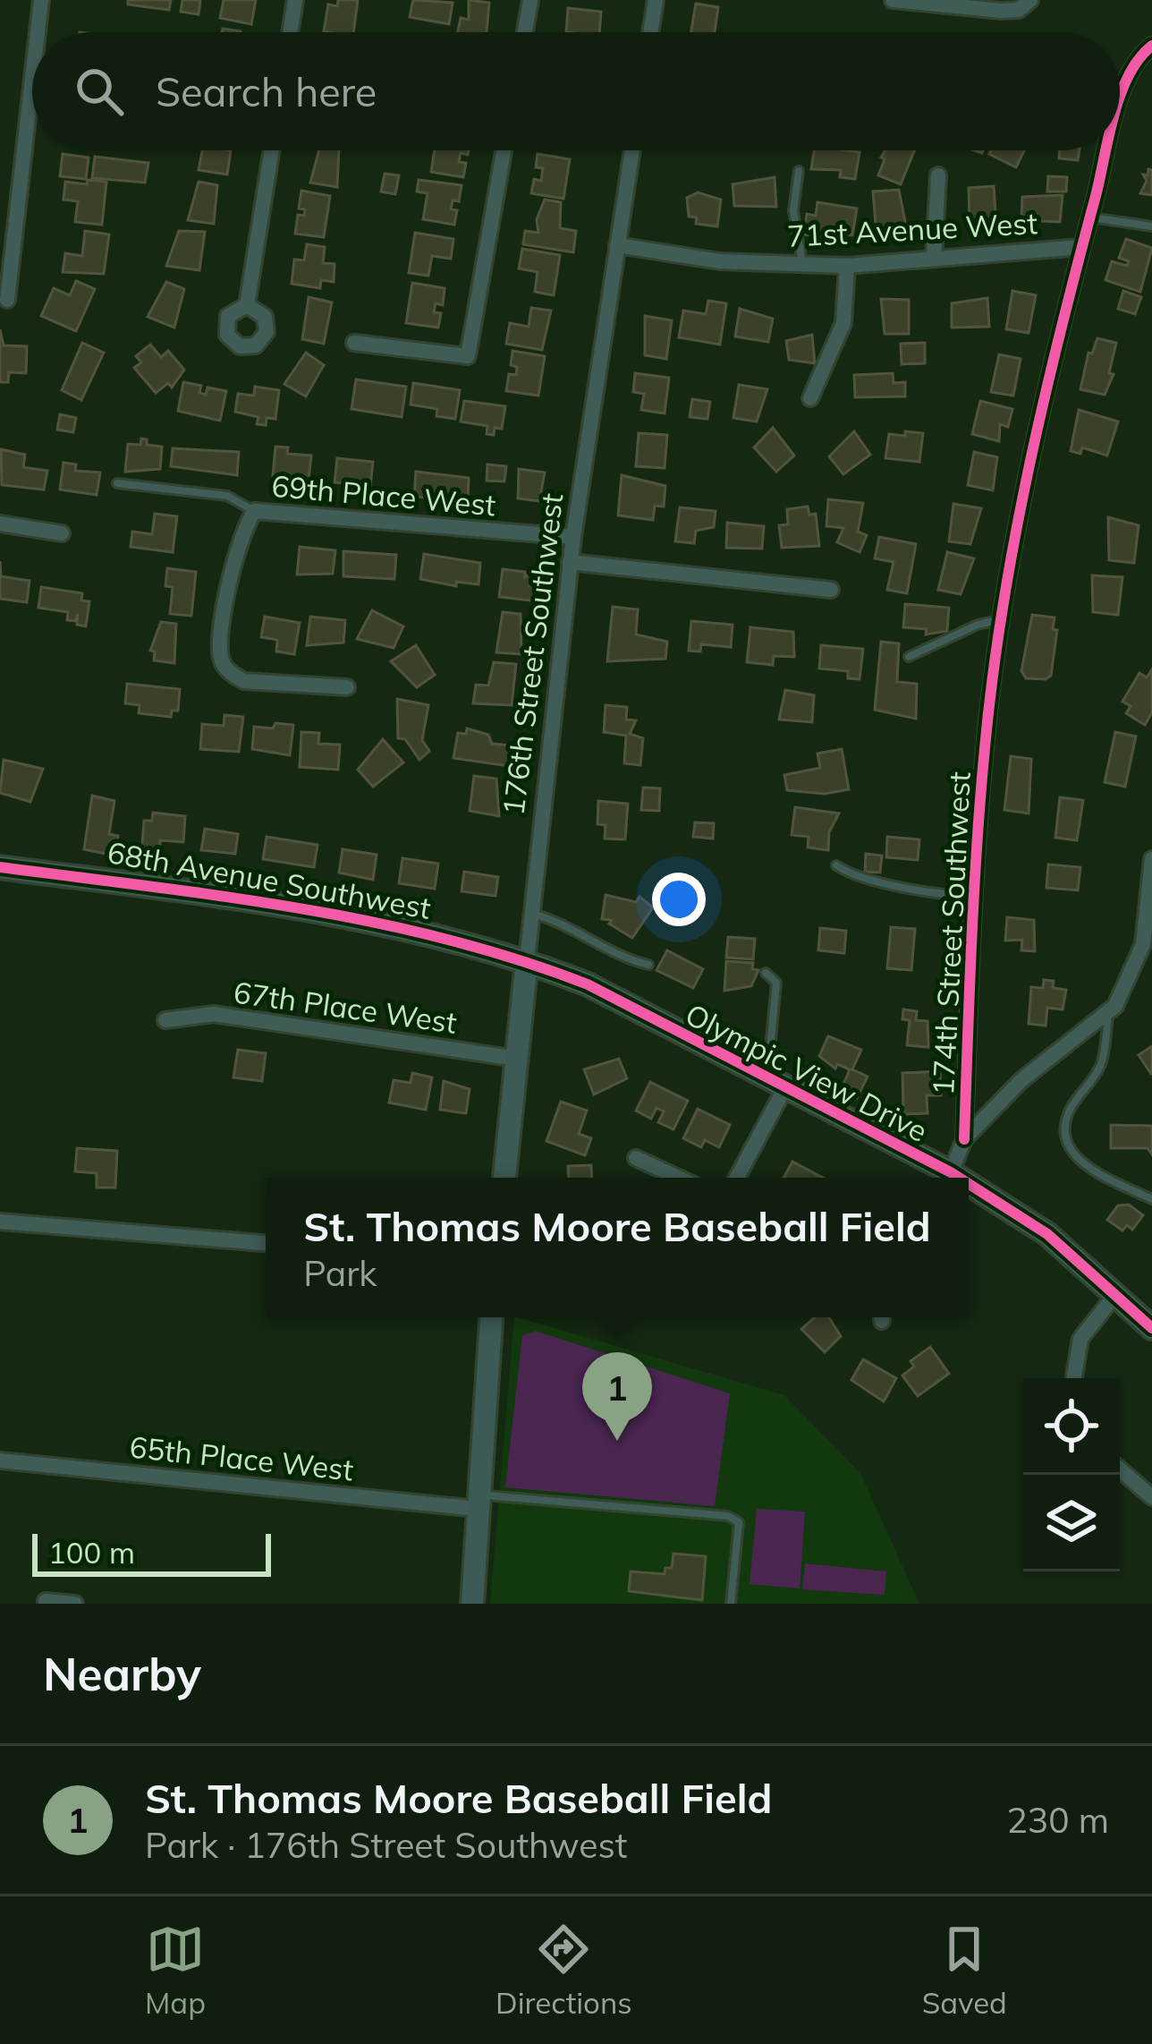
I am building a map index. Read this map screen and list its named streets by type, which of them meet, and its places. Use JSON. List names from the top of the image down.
{
  "streets": {
    "main road": ["176th Street Southwest", "68th Avenue Southwest", "Olympic View Drive"],
    "street": [
      "71st Avenue West",
      "69th Place West",
      "174th Street Southwest",
      "67th Place West",
      "65th Place West"
    ]
  },
  "crossings": [
    ["71st Avenue West", "176th Street Southwest"],
    ["71st Avenue West", "174th Street Southwest"],
    ["69th Place West", "176th Street Southwest"],
    ["176th Street Southwest", "68th Avenue Southwest"],
    ["176th Street Southwest", "67th Place West"],
    ["176th Street Southwest", "Olympic View Drive"],
    ["68th Avenue Southwest", "Olympic View Drive"]
  ],
  "scale_bar": "100 m",
  "page": {
    "search": "Search here",
    "popup": ["St. Thomas Moore Baseball Field", "Park"],
    "pins": "1",
    "scale": "100 m",
    "heading": "Nearby",
    "list": [
      {
        "mark": "1",
        "name": "St. Thomas Moore Baseball Field",
        "note": "Park · 176th Street Southwest",
        "value": "230 m"
      }
    ],
    "nav": ["Map", "Directions", "Saved"]
  }
}
